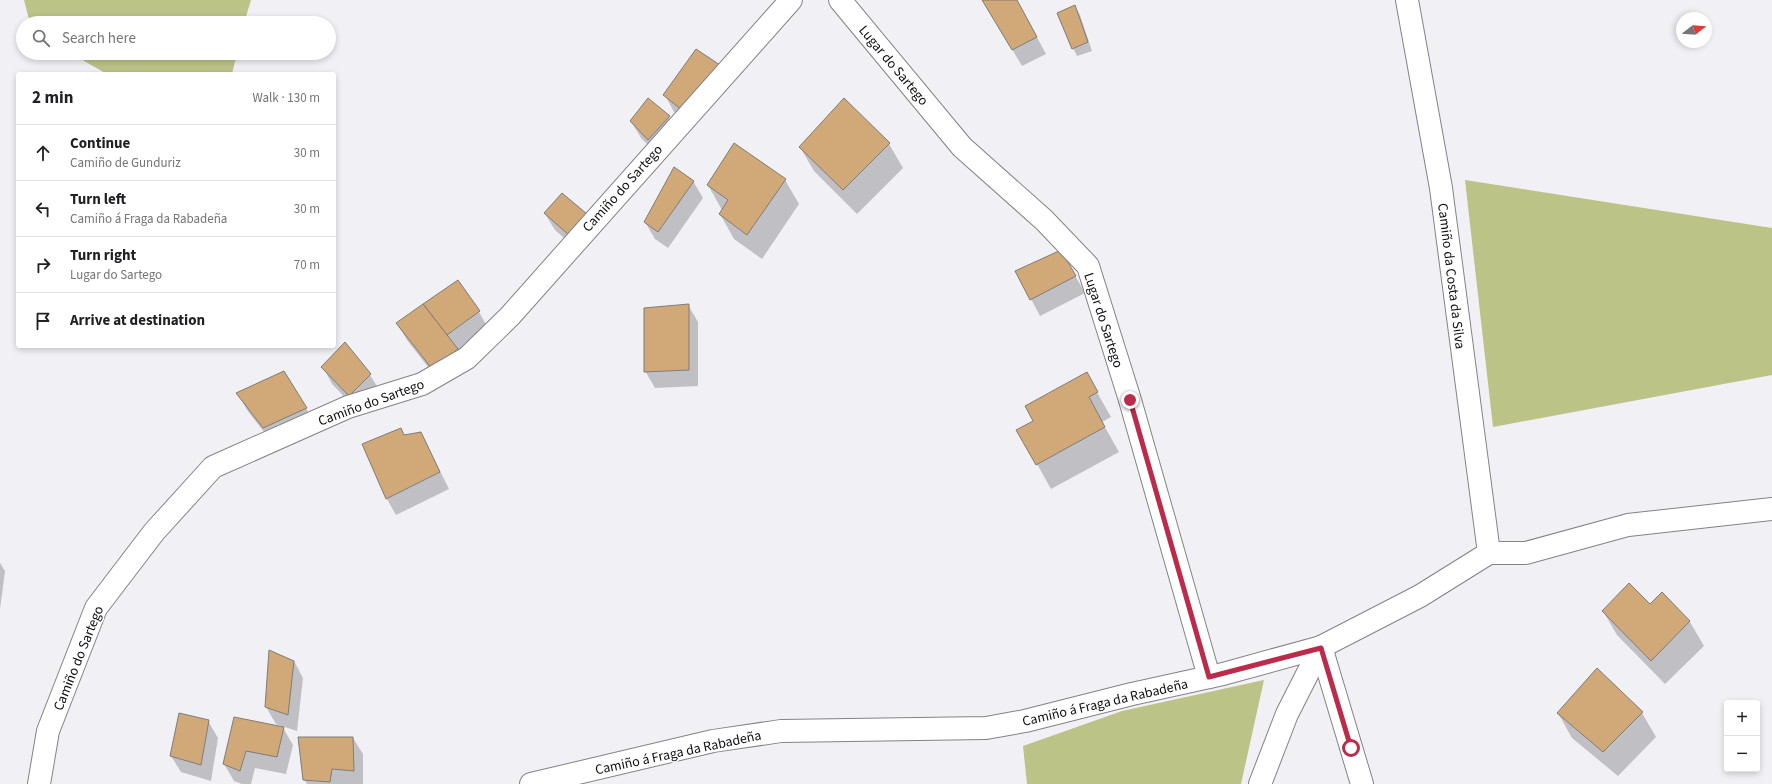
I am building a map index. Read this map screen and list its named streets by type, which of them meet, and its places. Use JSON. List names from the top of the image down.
{
  "streets": {
    "street": [
      "Lugar do Sartego",
      "Camiño do Sartego",
      "Camiño da Costa da Silva",
      "Camiño á Fraga da Rabadeña"
    ]
  },
  "crossings": [
    ["Lugar do Sartego", "Camiño á Fraga da Rabadeña"],
    ["Camiño da Costa da Silva", "Camiño á Fraga da Rabadeña"]
  ],
  "north": "right",
  "page": {
    "search": "Search here",
    "heading": ["2 min", "Walk · 130 m"],
    "list": [
      ["Continue", "Camiño de Gunduriz", "30 m"],
      ["Turn left", "Camiño á Fraga da Rabadeña", "30 m"],
      ["Turn right", "Lugar do Sartego", "70 m"],
      "Arrive at destination"
    ],
    "map_buttons": ["+", "−"]
  }
}
